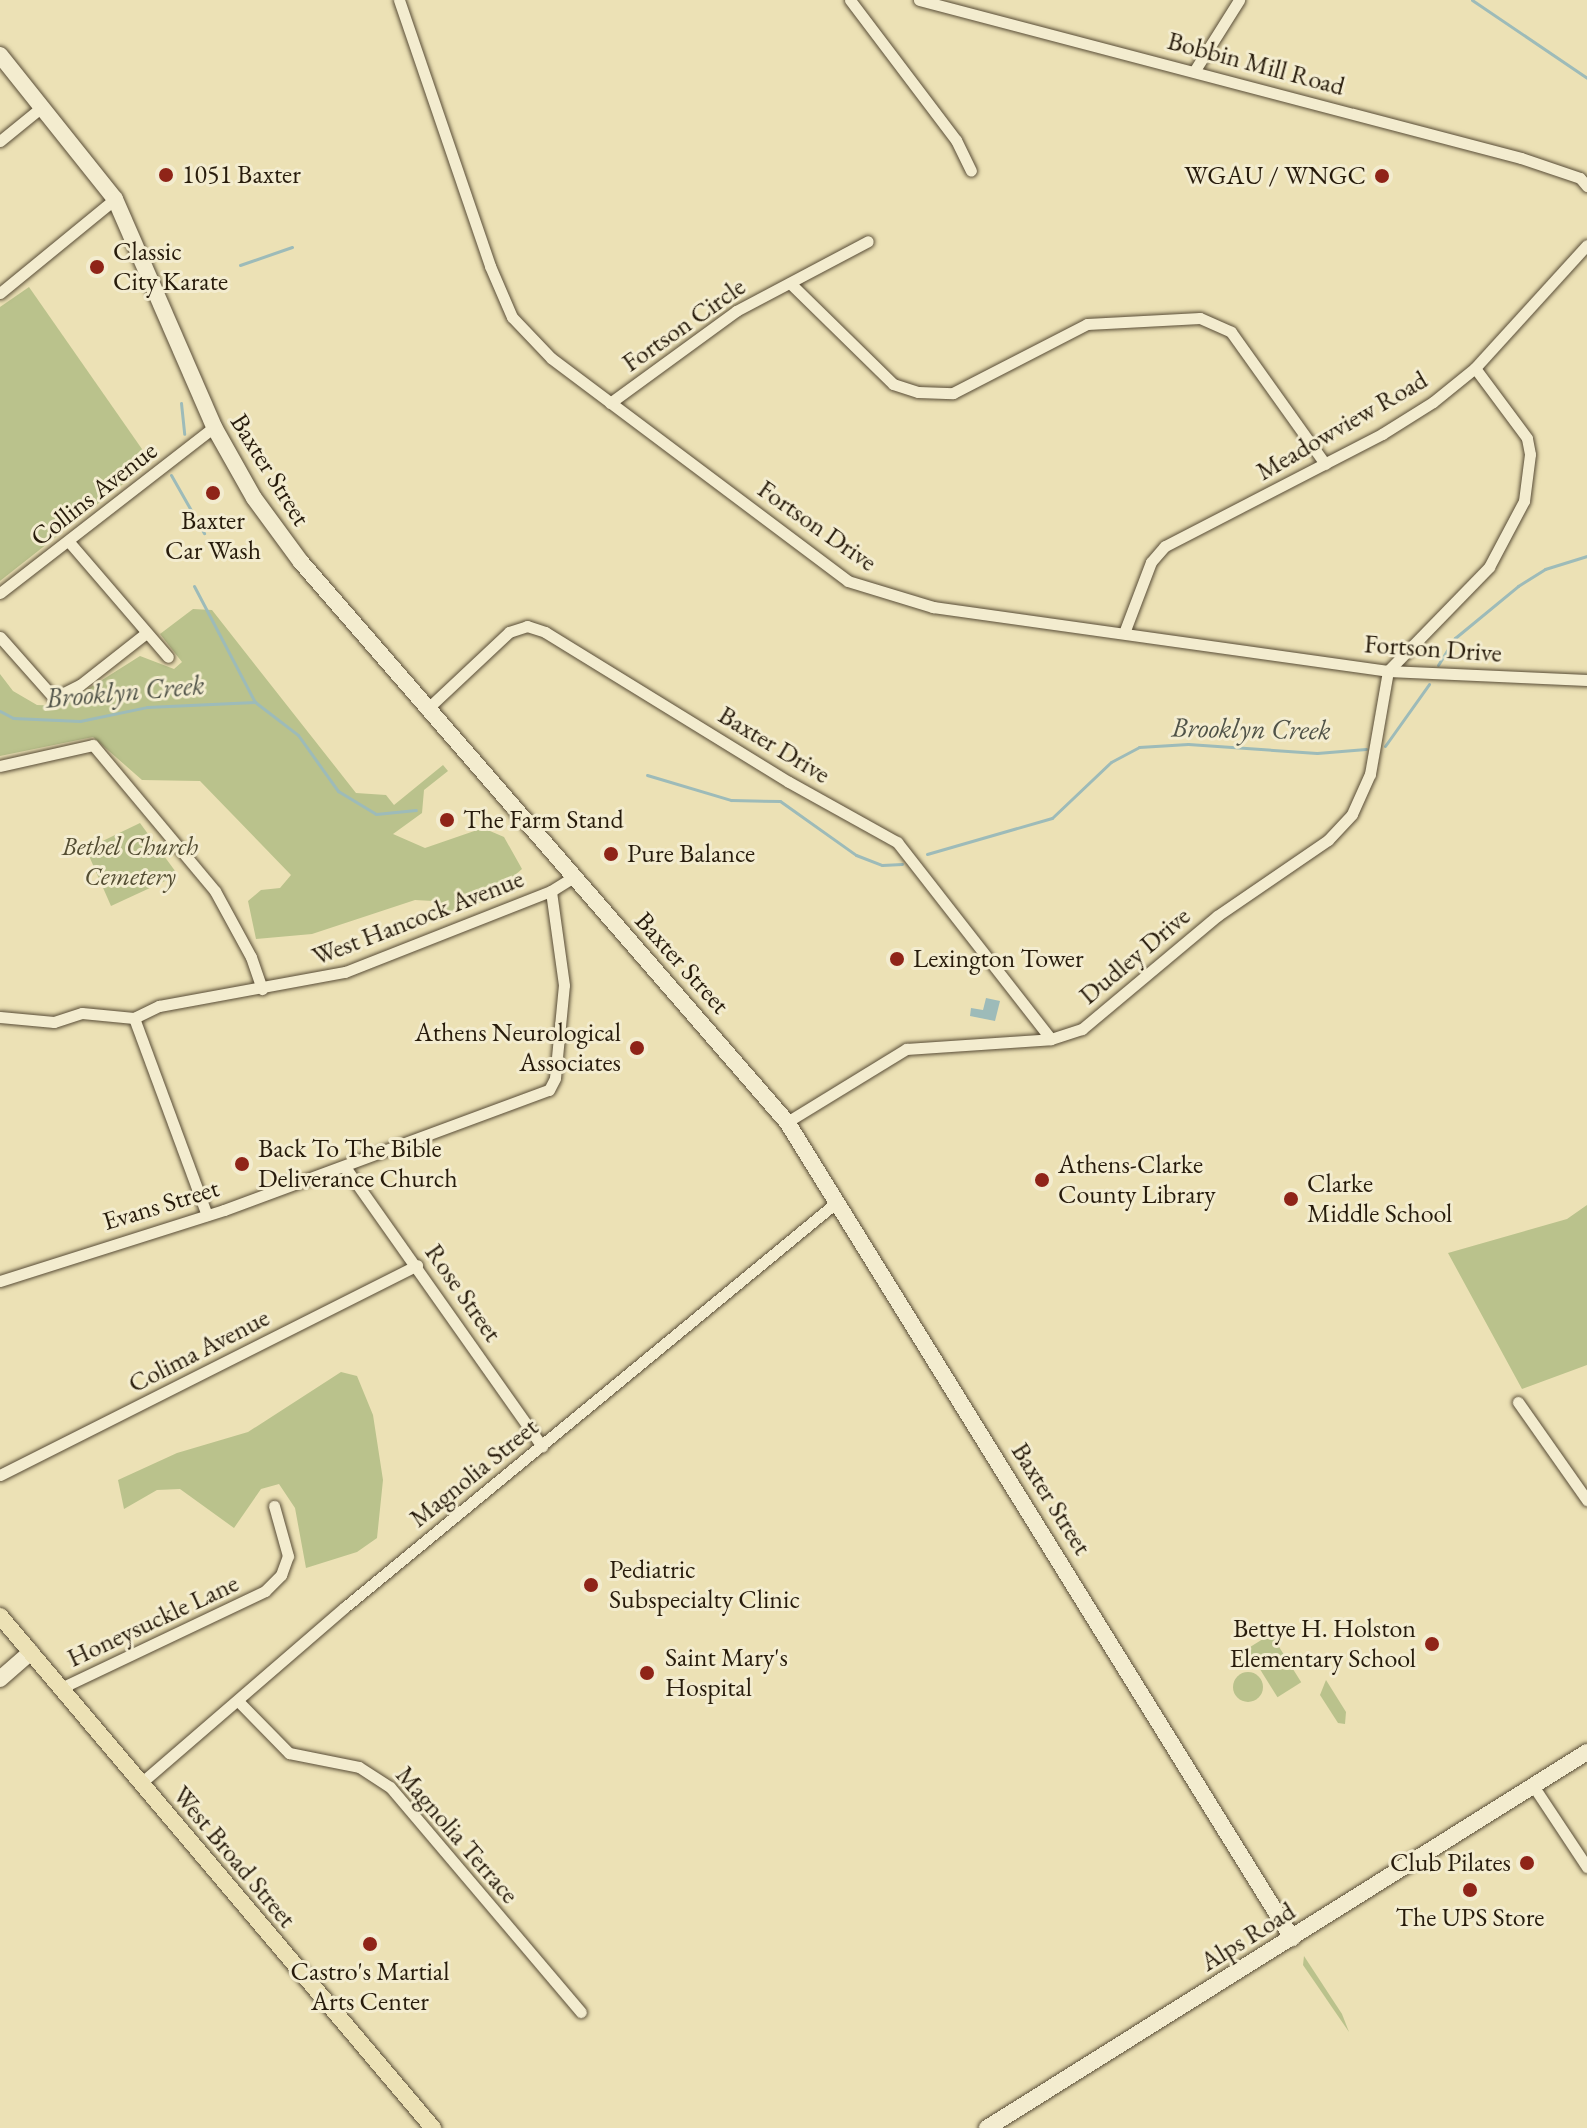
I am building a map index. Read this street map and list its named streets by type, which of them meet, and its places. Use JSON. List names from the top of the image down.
{
  "streets": {
    "main road": ["Baxter Street", "West Broad Street", "Alps Road"],
    "street": [
      "Bobbin Mill Road",
      "Fortson Circle",
      "Meadowview Road",
      "Collins Avenue",
      "Fortson Drive",
      "Baxter Drive",
      "West Hancock Avenue",
      "Dudley Drive",
      "Evans Street",
      "Rose Street",
      "Colima Avenue",
      "Magnolia Street",
      "Honeysuckle Lane",
      "Magnolia Terrace"
    ]
  },
  "crossings": [
    ["Fortson Circle", "Fortson Drive"],
    ["Meadowview Road", "Fortson Drive"],
    ["Baxter Street", "Collins Avenue"],
    ["Baxter Street", "Baxter Drive"],
    ["Baxter Street", "West Hancock Avenue"],
    ["Baxter Street", "Dudley Drive"],
    ["Baxter Street", "Magnolia Street"],
    ["Baxter Street", "Alps Road"],
    ["Fortson Drive", "Dudley Drive"],
    ["Baxter Drive", "Dudley Drive"],
    ["West Hancock Avenue", "Evans Street"],
    ["Evans Street", "Rose Street"],
    ["Rose Street", "Colima Avenue"],
    ["Rose Street", "Magnolia Street"],
    ["Magnolia Street", "Magnolia Terrace"],
    ["Magnolia Street", "West Broad Street"],
    ["Honeysuckle Lane", "West Broad Street"]
  ],
  "water": ["Brooklyn Creek"],
  "parks": ["Bethel Church Cemetery"],
  "places": [
    "1051 Baxter",
    "WGAU / WNGC",
    "Classic City Karate",
    "Baxter Car Wash",
    "The Farm Stand",
    "Pure Balance",
    "Lexington Tower",
    "Athens Neurological Associates",
    "Back To The Bible Deliverance Church",
    "Athens-Clarke County Library",
    "Clarke Middle School",
    "Pediatric Subspecialty Clinic",
    "Bettye H. Holston Elementary School",
    "Saint Mary's Hospital",
    "Club Pilates",
    "The UPS Store",
    "Castro's Martial Arts Center"
  ]
}
